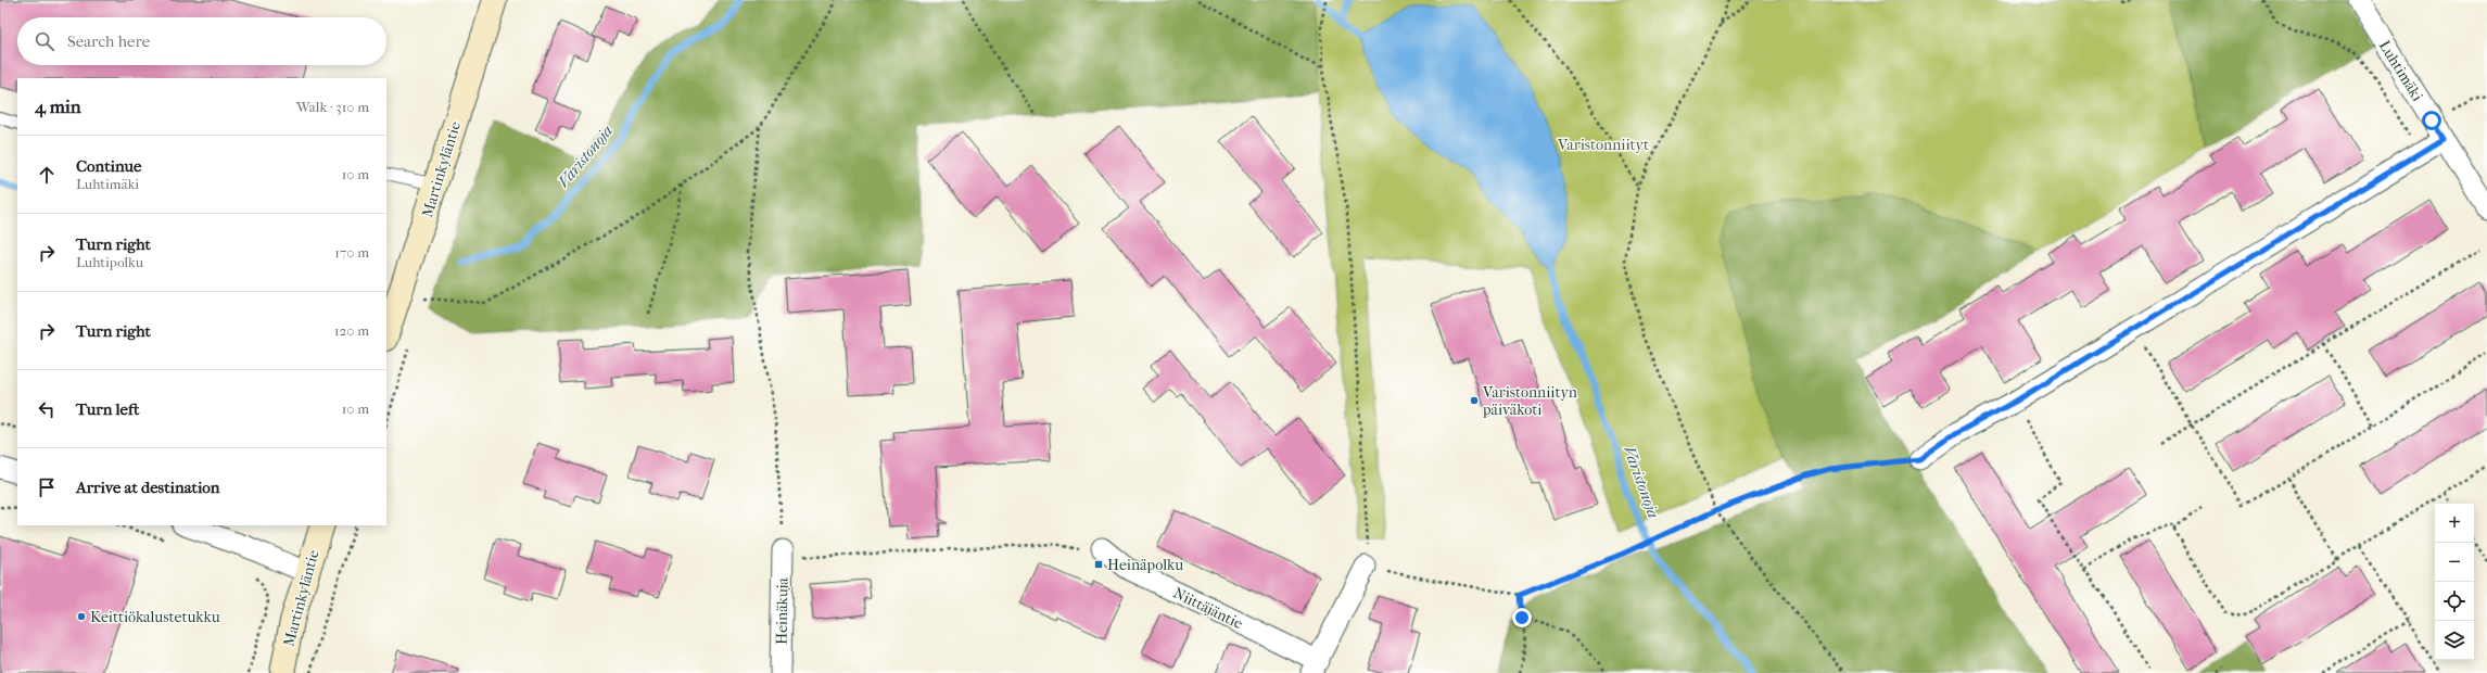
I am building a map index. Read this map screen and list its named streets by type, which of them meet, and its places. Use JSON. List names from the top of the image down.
{
  "streets": {
    "main road": ["Martinkyläntie"],
    "street": ["Luhtimäki", "Niittäjäntie", "Heinäkuja"]
  },
  "water": ["Varistonoja"],
  "parks": ["Varistonniityt"],
  "places": {
    "other": ["Varistonniityn päiväkoti", "Keittiökalustetukku"],
    "transit": ["Heinäpolku"]
  },
  "page": {
    "search": "Search here",
    "heading": ["4 min", "Walk · 310 m"],
    "list": [
      ["Continue", "Luhtimäki", "10 m"],
      ["Turn right", "Luhtipolku", "170 m"],
      ["Turn right", "120 m"],
      ["Turn left", "10 m"],
      "Arrive at destination"
    ],
    "map_buttons": ["+", "−"]
  }
}
